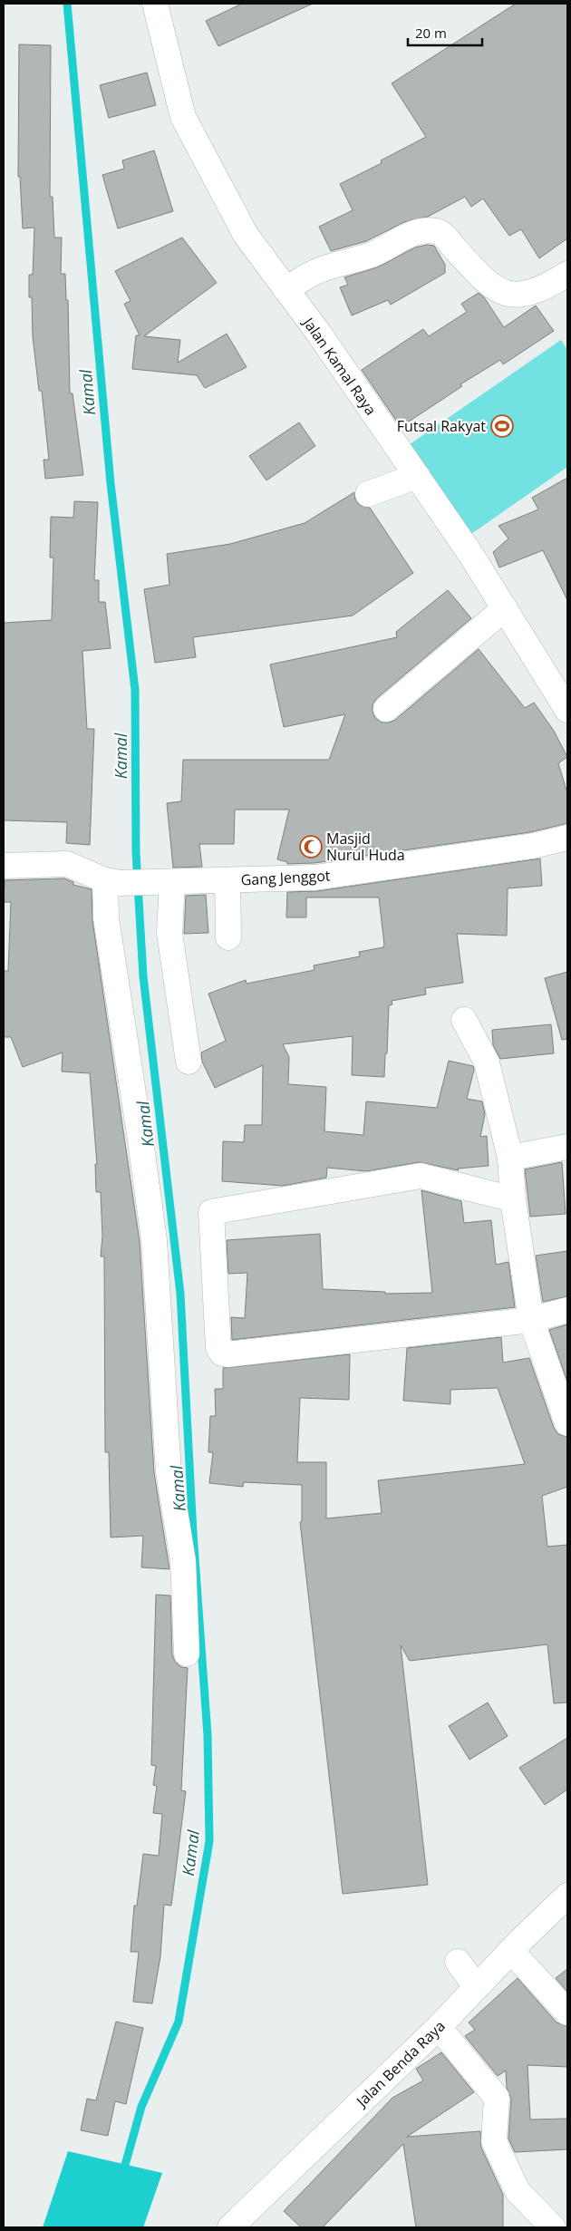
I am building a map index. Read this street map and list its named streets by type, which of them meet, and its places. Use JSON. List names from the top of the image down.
{
  "streets": {
    "street": ["Jalan Kamal Raya", "Gang Jenggot", "Jalan Benda Raya"]
  },
  "water": ["Kamal"],
  "places": {
    "sports": ["Futsal Rakyat"],
    "mosque": ["Masjid Nurul Huda"]
  },
  "scale_bar": "20 m"
}
